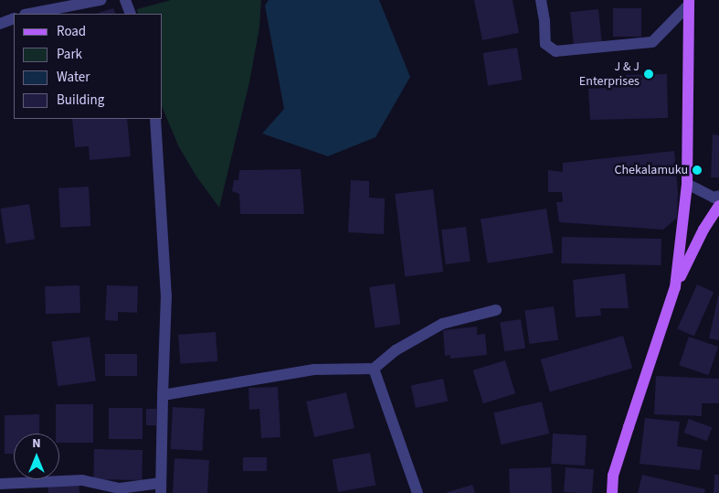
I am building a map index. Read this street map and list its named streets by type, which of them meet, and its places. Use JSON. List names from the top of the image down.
{
  "places": ["J & J Enterprises", "Chekalamuku"],
  "legend": [
    "Road",
    "Park",
    "Water",
    "Building"
  ],
  "north": "top"
}
